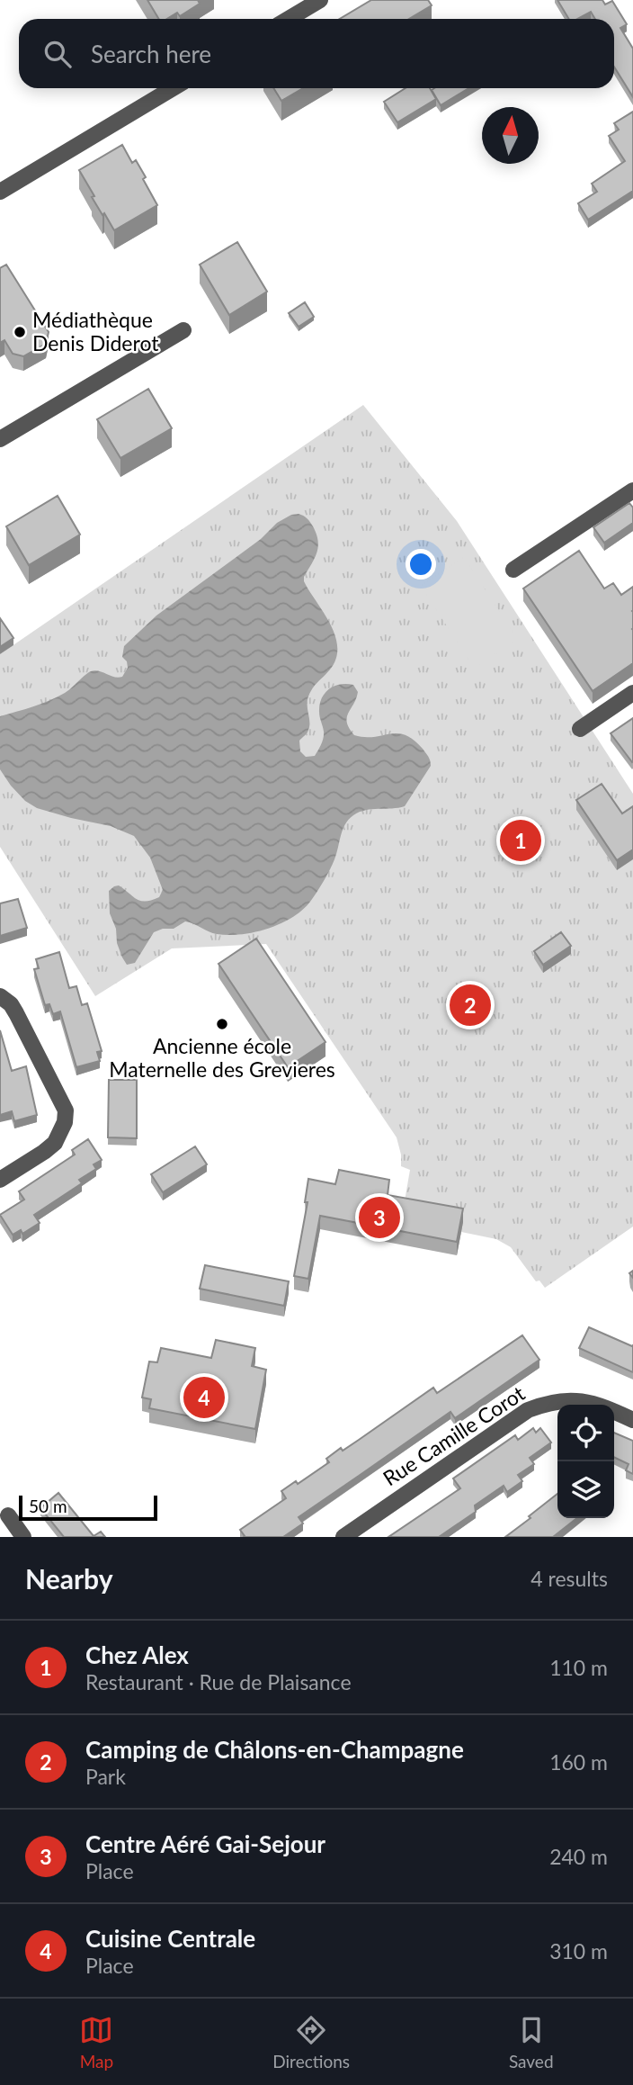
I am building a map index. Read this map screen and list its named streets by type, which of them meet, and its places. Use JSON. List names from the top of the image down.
{
  "streets": {
    "street": ["Rue Camille Corot"]
  },
  "places": ["Médiathèque Denis Diderot", "Ancienne école Maternelle des Grevieres"],
  "scale_bar": "50 m",
  "north": "top",
  "page": {
    "search": "Search here",
    "pins": [
      "1",
      "2",
      "3",
      "4"
    ],
    "scale": "50 m",
    "heading": ["Nearby", "4 results"],
    "list": [
      {
        "mark": "1",
        "name": "Chez Alex",
        "note": "Restaurant · Rue de Plaisance",
        "value": "110 m"
      },
      {
        "mark": "2",
        "name": "Camping de Châlons-en-Champagne",
        "note": "Park",
        "value": "160 m"
      },
      {
        "mark": "3",
        "name": "Centre Aéré Gai-Sejour",
        "note": "Place",
        "value": "240 m"
      },
      {
        "mark": "4",
        "name": "Cuisine Centrale",
        "note": "Place",
        "value": "310 m"
      }
    ],
    "nav": ["Map", "Directions", "Saved"]
  }
}
